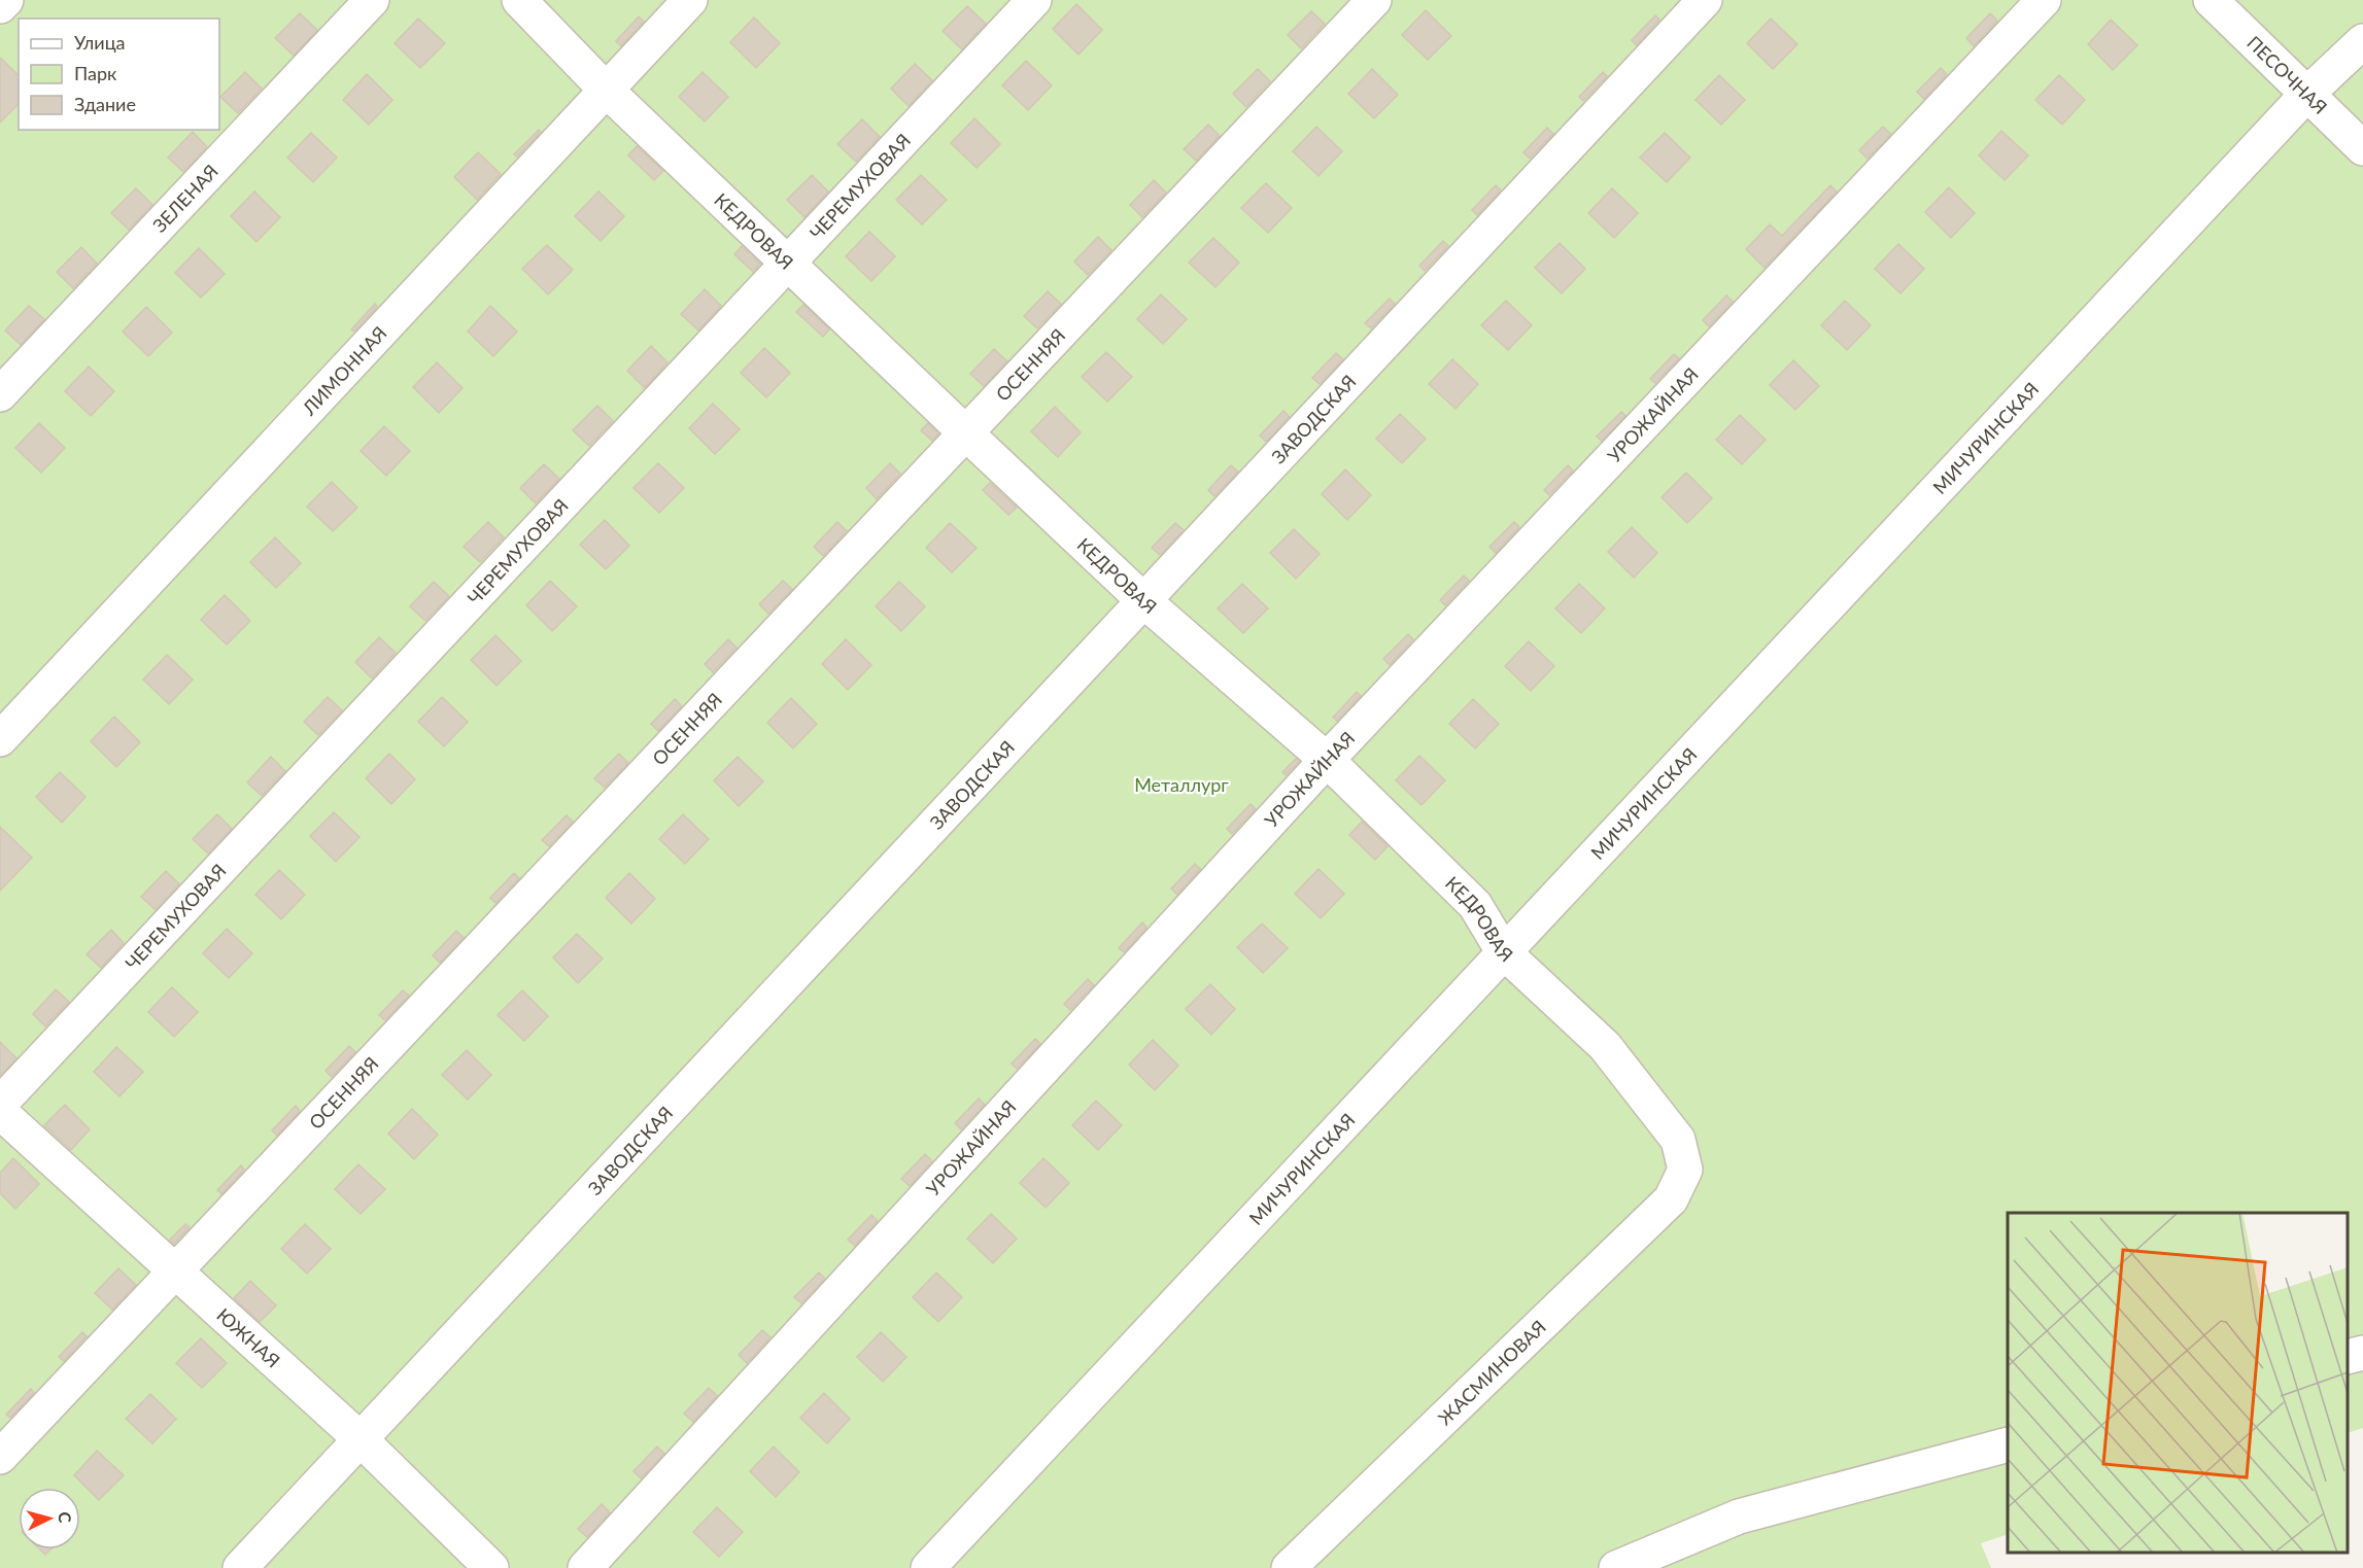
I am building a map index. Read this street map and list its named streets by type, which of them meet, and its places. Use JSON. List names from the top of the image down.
{
  "streets": {
    "street": [
      "ПЕСОЧНАЯ",
      "ЧЕРЕМУХОВАЯ",
      "ЗЕЛЕНАЯ",
      "КЕДРОВАЯ",
      "ОСЕННЯЯ",
      "ЛИМОННАЯ",
      "УРОЖАЙНАЯ",
      "ЗАВОДСКАЯ",
      "МИЧУРИНСКАЯ",
      "ЮЖНАЯ",
      "ЖАСМИНОВАЯ"
    ]
  },
  "crossings": [
    ["ПЕСОЧНАЯ", "МИЧУРИНСКАЯ"],
    ["ЧЕРЕМУХОВАЯ", "КЕДРОВАЯ"],
    ["КЕДРОВАЯ", "ОСЕННЯЯ"],
    ["КЕДРОВАЯ", "ЛИМОННАЯ"],
    ["КЕДРОВАЯ", "УРОЖАЙНАЯ"],
    ["КЕДРОВАЯ", "ЗАВОДСКАЯ"],
    ["КЕДРОВАЯ", "МИЧУРИНСКАЯ"],
    ["КЕДРОВАЯ", "ЖАСМИНОВАЯ"],
    ["ОСЕННЯЯ", "ЮЖНАЯ"],
    ["ЗАВОДСКАЯ", "ЮЖНАЯ"]
  ],
  "parks": ["Металлург"],
  "legend": ["Улица", "Парк", "Здание"],
  "north": "right"
}
